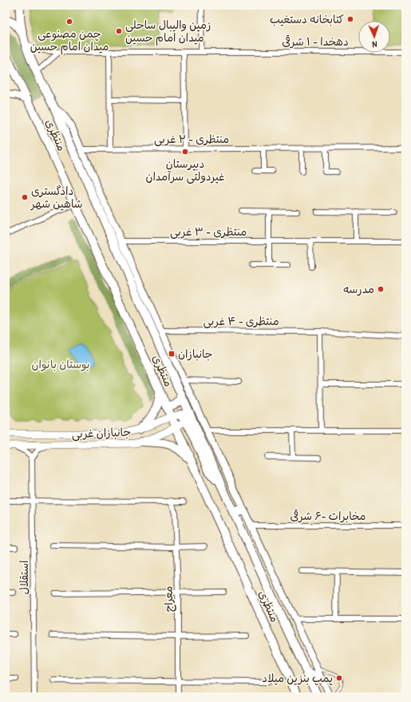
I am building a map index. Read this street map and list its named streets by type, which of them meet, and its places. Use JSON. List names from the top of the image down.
{
  "streets": {
    "main road": ["منتظری", "جانبازان غربی"],
    "street": [
      "دهخدا - ۱ شرقی",
      "منتظری - ۲ غربی",
      "منتظری - ۳ غربی",
      "منتظری - ۴ غربی",
      "مخابرات -۶ شرقی",
      "استقلال",
      "معراج"
    ]
  },
  "crossings": [
    ["دهخدا - ۱ شرقی", "منتظری"],
    ["منتظری", "منتظری - ۲ غربی"],
    ["منتظری", "منتظری - ۳ غربی"],
    ["منتظری", "منتظری - ۴ غربی"],
    ["منتظری", "جانبازان غربی"],
    ["منتظری", "مخابرات -۶ شرقی"]
  ],
  "parks": ["بوستان بانوان"],
  "places": {
    "other": [
      "کتابخانه دستغیب",
      "چمن مصنوعی میدان امام حسین",
      "زمین والیبال ساحلی میدان امام حسین",
      "دبیرستان غیردولتی سرآمدان",
      "دادگستری شاهین شهر",
      "مدرسه",
      "پمپ بنزین میلاد"
    ],
    "transit": ["جانبازان"]
  },
  "north": "bottom"
}
